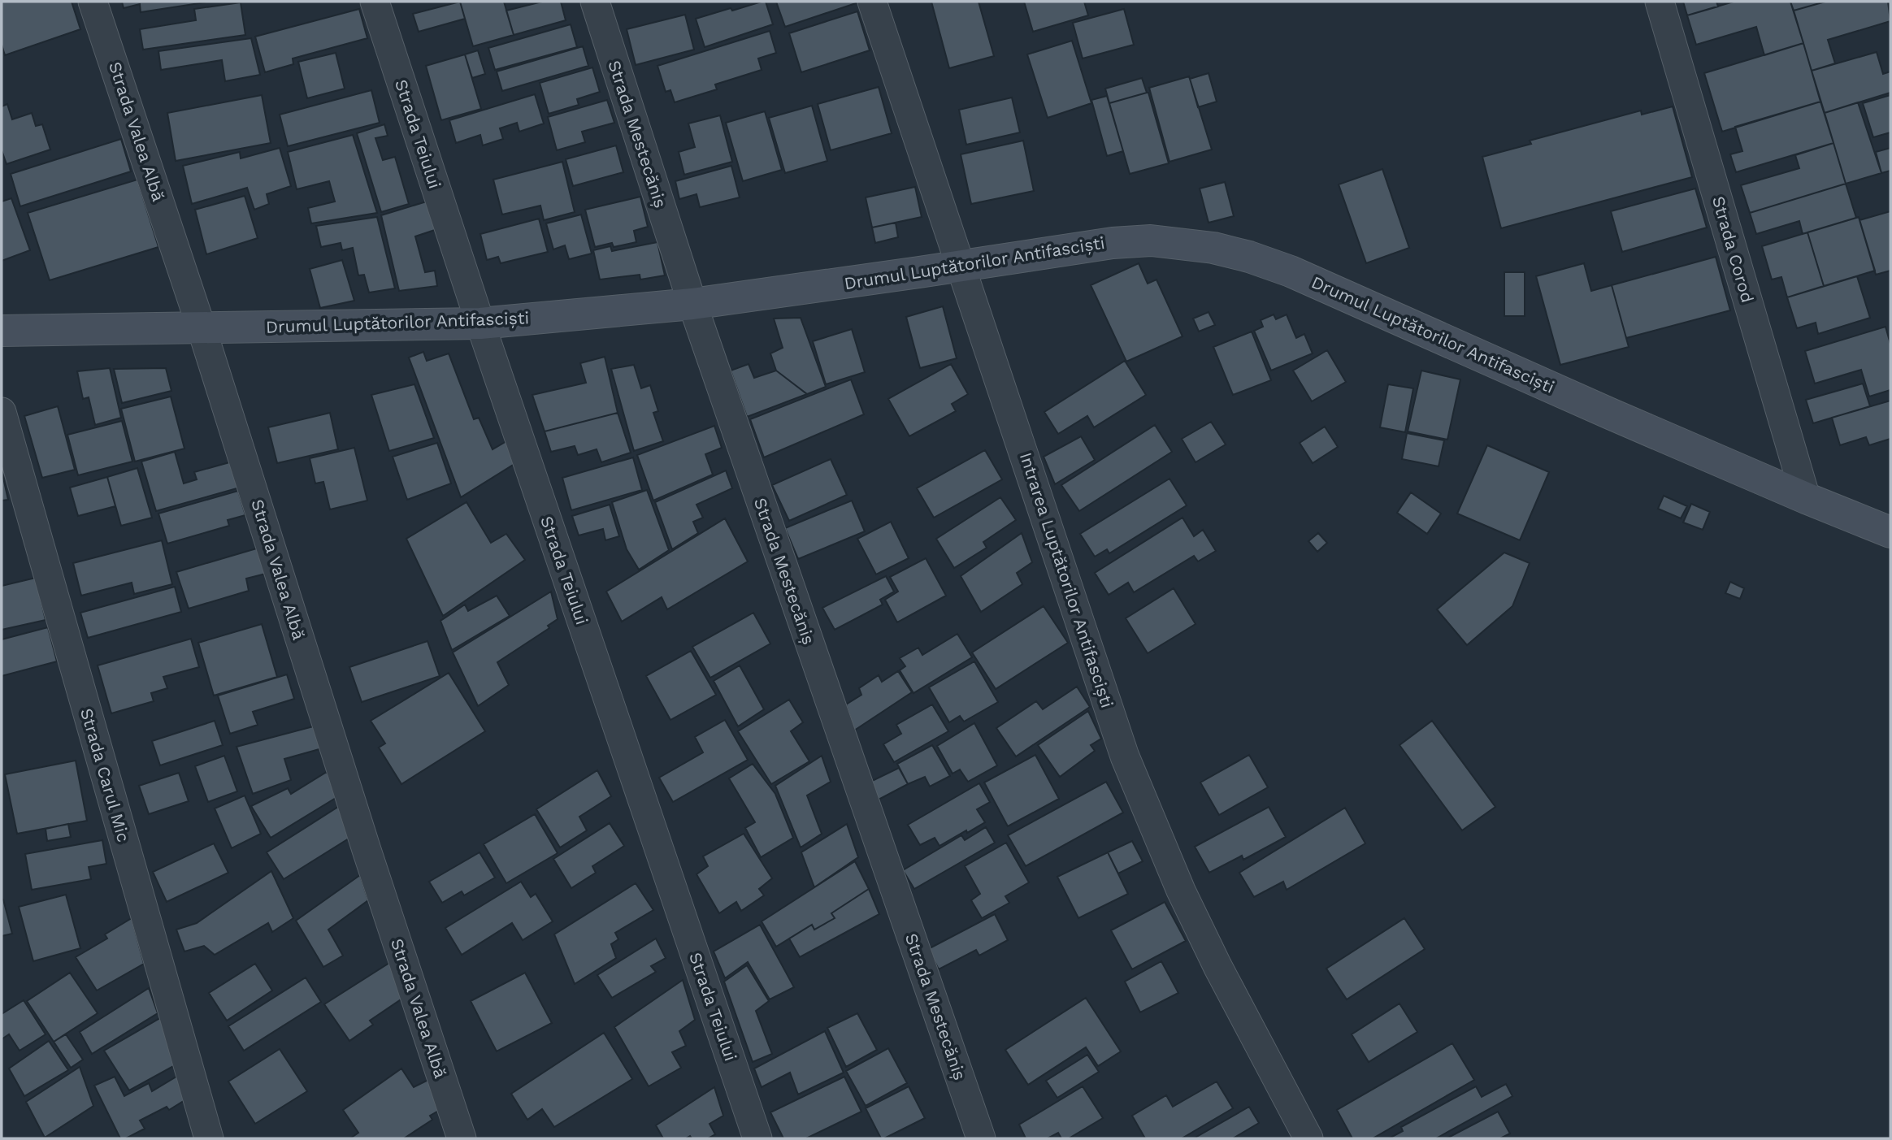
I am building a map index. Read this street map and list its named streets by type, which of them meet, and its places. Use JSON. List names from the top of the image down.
{
  "streets": {
    "street": [
      "Strada Valea Albă",
      "Strada Teiului",
      "Strada Mestecăniș",
      "Strada Corod",
      "Drumul Luptătorilor Antifasciști",
      "Intrarea Luptătorilor Antifasciști",
      "Strada Carul Mic"
    ]
  },
  "crossings": [
    ["Strada Valea Albă", "Drumul Luptătorilor Antifasciști"],
    ["Strada Teiului", "Drumul Luptătorilor Antifasciști"],
    ["Strada Mestecăniș", "Drumul Luptătorilor Antifasciști"],
    ["Strada Corod", "Drumul Luptătorilor Antifasciști"],
    ["Drumul Luptătorilor Antifasciști", "Intrarea Luptătorilor Antifasciști"]
  ]
}
